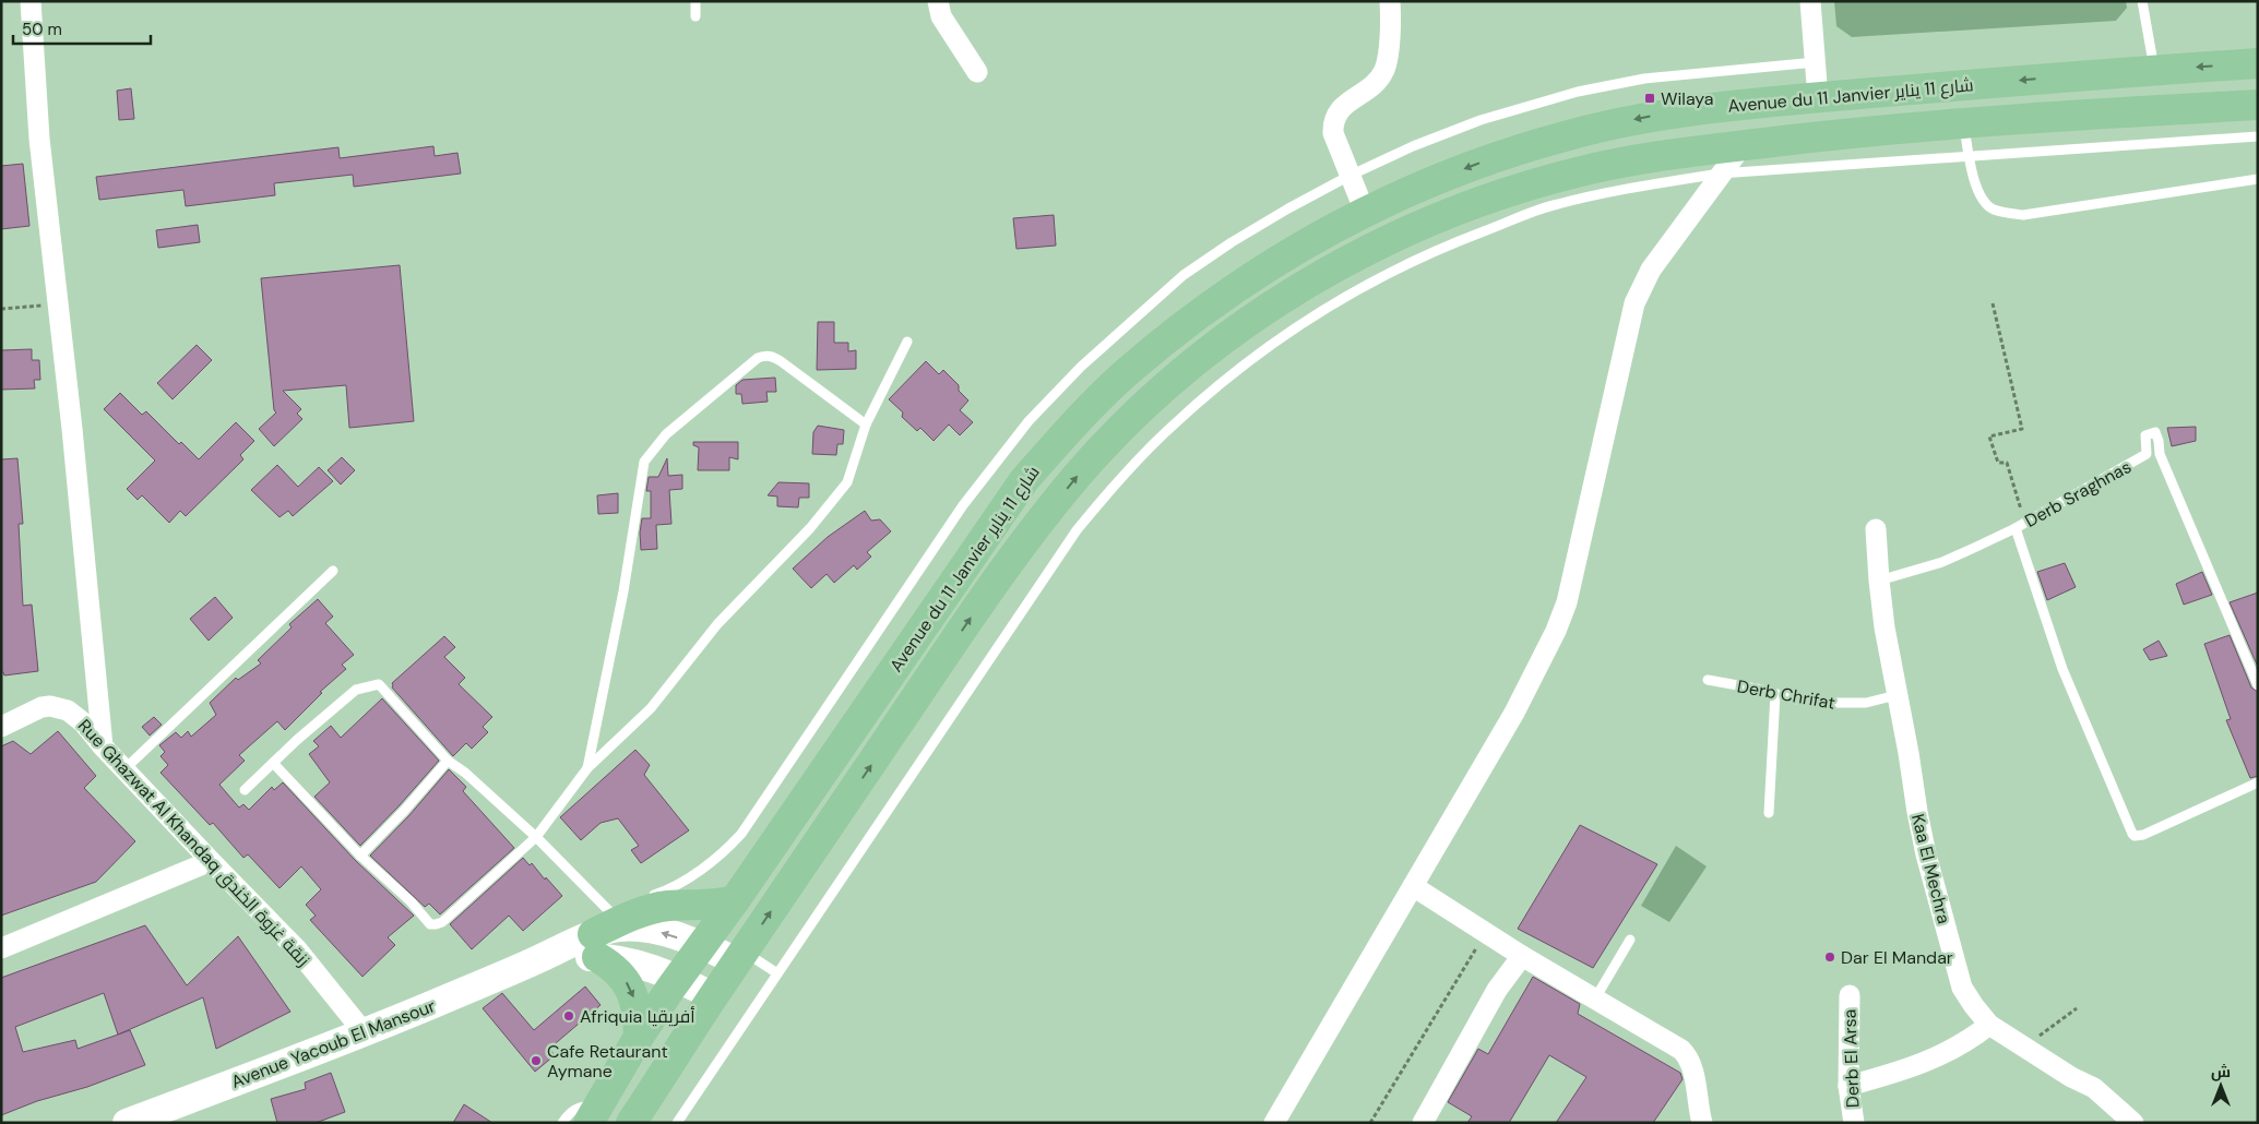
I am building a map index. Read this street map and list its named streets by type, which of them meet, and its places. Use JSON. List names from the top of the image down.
{
  "streets": {
    "main road": ["Avenue du 11 Janvier شارع 11 يناير", "Avenue Yacoub El Mansour"],
    "street": ["Rue Ghazwat Al Khandaq زنقة غزوة الخندق", "Kaa El Mechra", "Derb El Arsa"],
    "lane": ["Derb Sraghnas", "Derb Chrifat"]
  },
  "crossings": [
    ["Avenue du 11 Janvier شارع 11 يناير", "Avenue Yacoub El Mansour"],
    ["Derb Sraghnas", "Kaa El Mechra"],
    ["Derb Chrifat", "Kaa El Mechra"],
    ["Rue Ghazwat Al Khandaq زنقة غزوة الخندق", "Avenue Yacoub El Mansour"]
  ],
  "places": {
    "transit": ["Wilaya"],
    "other": ["Dar El Mandar", "Afriquia أفريقيا", "Cafe Retaurant Aymane"]
  },
  "scale_bar": "50 m",
  "north": "top"
}
